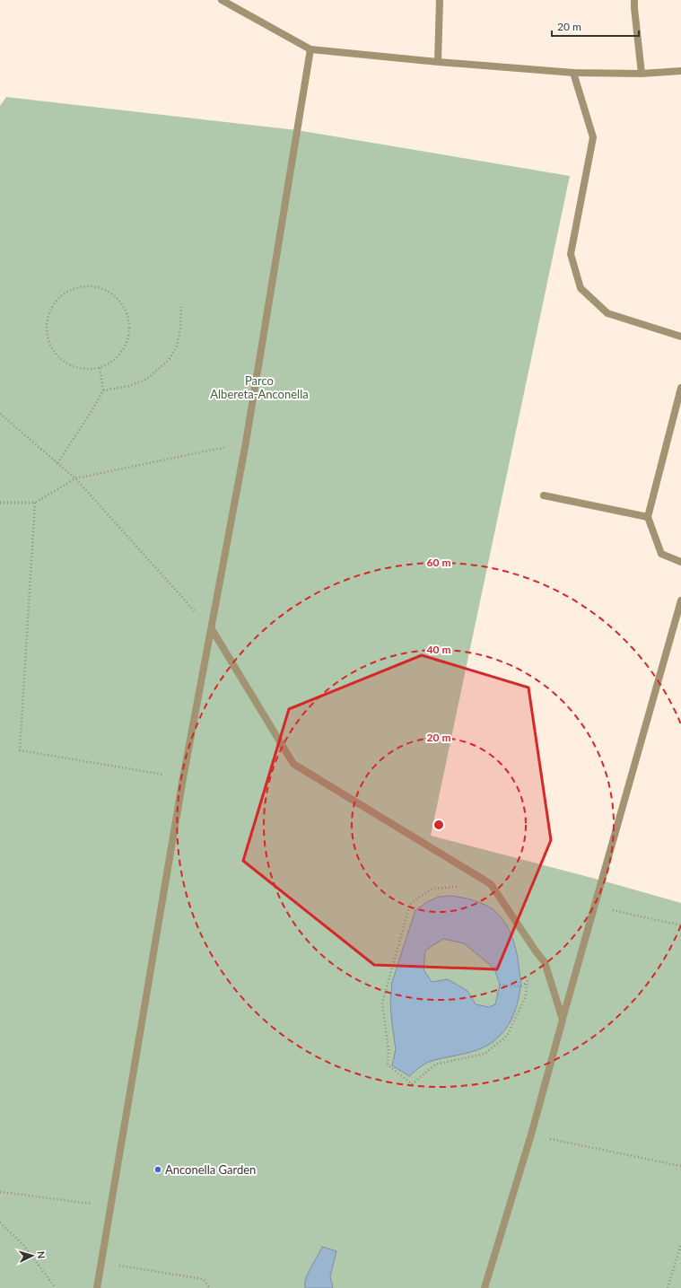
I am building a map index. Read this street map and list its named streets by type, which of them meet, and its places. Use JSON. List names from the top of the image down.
{
  "parks": ["Parco Albereta-Anconella"],
  "places": ["Anconella Garden"],
  "scale_bar": "20 m",
  "north": "right",
  "rings": ["60 m", "40 m", "20 m"]
}
